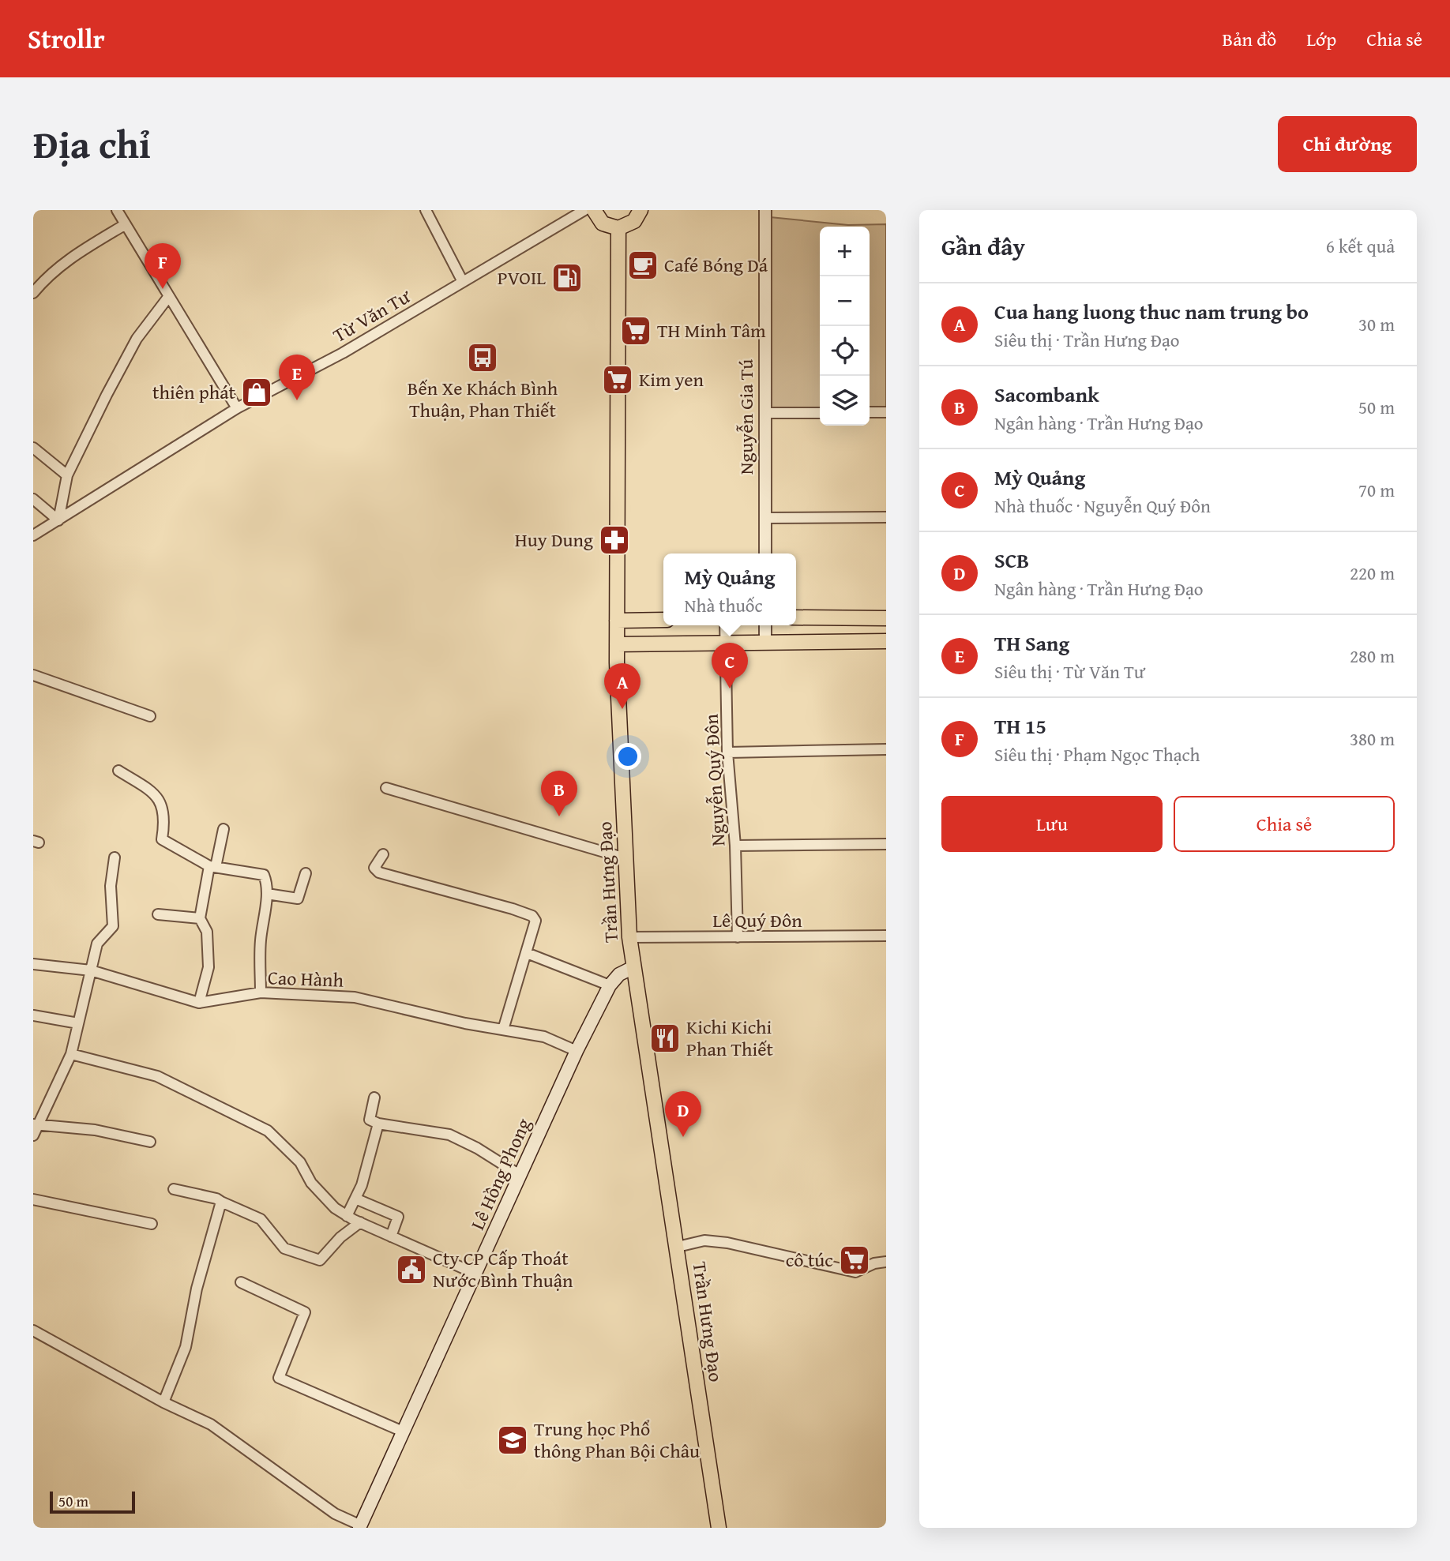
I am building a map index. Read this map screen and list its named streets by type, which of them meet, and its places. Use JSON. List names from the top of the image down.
{
  "streets": {
    "main road": ["Trần Hưng Đạo", "Lê Hồng Phong"],
    "street": [
      "Từ Văn Tư",
      "Nguyễn Gia Tú",
      "Nguyễn Quý Đôn",
      "Lê Quý Đôn",
      "Cao Hành"
    ]
  },
  "crossings": [
    ["Nguyễn Quý Đôn", "Lê Quý Đôn"],
    ["Trần Hưng Đạo", "Lê Quý Đôn"],
    ["Trần Hưng Đạo", "Lê Hồng Phong"],
    ["Cao Hành", "Lê Hồng Phong"]
  ],
  "places": {
    "cafe": ["Café Bóng Dá"],
    "fuel station": ["PVOIL"],
    "supermarket": ["TH Minh Tâm", "Kim yen", "cô túc"],
    "bus stop": ["Bến Xe Khách Bình Thuận, Phan Thiết"],
    "shop": ["thiên phát"],
    "pharmacy": ["Huy Dung"],
    "restaurant": ["Kichi Kichi Phan Thiết"],
    "public building": ["Cty CP Cấp Thoát Nước Bình Thuận"],
    "school or university": ["Trung học Phổ thông Phan Bội Châu"]
  },
  "scale_bar": "50 m",
  "page": {
    "header": "Strollr",
    "nav": ["Bản đồ", "Lớp", "Chia sẻ"],
    "title": "Địa chỉ",
    "buttons": [
      "Chỉ đường",
      ["Lưu", "Chia sẻ"]
    ],
    "heading": ["Gần đây", "6 kết quả"],
    "map_buttons": ["+", "−"],
    "pins": [
      "F",
      "E",
      "C",
      "A",
      "B",
      "D"
    ],
    "list": [
      {
        "mark": "A",
        "name": "Cua hang luong thuc nam trung bo",
        "note": "Siêu thị · Trần Hưng Đạo",
        "value": "30 m"
      },
      {
        "mark": "B",
        "name": "Sacombank",
        "note": "Ngân hàng · Trần Hưng Đạo",
        "value": "50 m"
      },
      {
        "mark": "C",
        "name": "Mỳ Quảng",
        "note": "Nhà thuốc · Nguyễn Quý Đôn",
        "value": "70 m"
      },
      {
        "mark": "D",
        "name": "SCB",
        "note": "Ngân hàng · Trần Hưng Đạo",
        "value": "220 m"
      },
      {
        "mark": "E",
        "name": "TH Sang",
        "note": "Siêu thị · Từ Văn Tư",
        "value": "280 m"
      },
      {
        "mark": "F",
        "name": "TH 15",
        "note": "Siêu thị · Phạm Ngọc Thạch",
        "value": "380 m"
      }
    ],
    "popup": ["Mỳ Quảng", "Nhà thuốc"],
    "scale": "50 m"
  }
}
